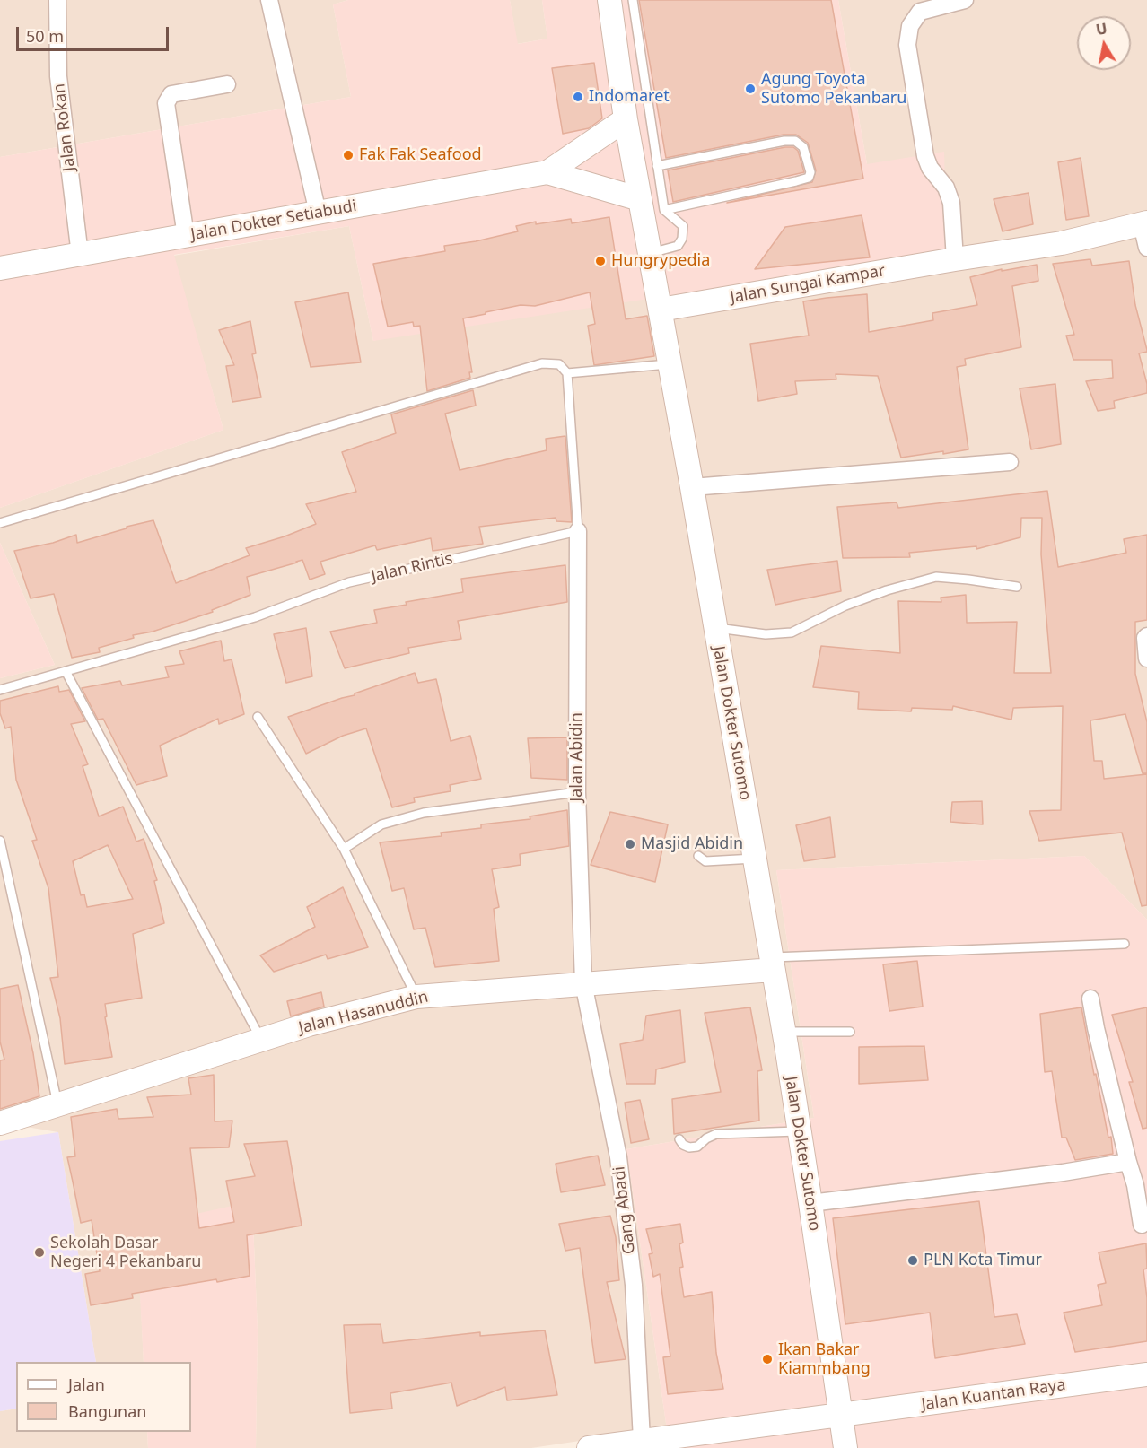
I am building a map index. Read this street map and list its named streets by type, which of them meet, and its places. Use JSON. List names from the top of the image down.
{
  "streets": {
    "main road": [
      "Jalan Dokter Setiabudi",
      "Jalan Sungai Kampar",
      "Jalan Dokter Sutomo",
      "Jalan Hasanuddin",
      "Jalan Kuantan Raya"
    ],
    "street": ["Jalan Rokan", "Jalan Abidin", "Gang Abadi"],
    "lane": ["Jalan Rintis"]
  },
  "crossings": [
    ["Jalan Rokan", "Jalan Dokter Setiabudi"],
    ["Jalan Dokter Setiabudi", "Jalan Dokter Sutomo"],
    ["Jalan Sungai Kampar", "Jalan Dokter Sutomo"],
    ["Jalan Rintis", "Jalan Abidin"],
    ["Jalan Dokter Sutomo", "Jalan Hasanuddin"],
    ["Jalan Dokter Sutomo", "Jalan Kuantan Raya"],
    ["Jalan Abidin", "Jalan Hasanuddin"],
    ["Jalan Abidin", "Gang Abadi"],
    ["Jalan Hasanuddin", "Gang Abadi"],
    ["Gang Abadi", "Jalan Kuantan Raya"]
  ],
  "places": [
    "Agung Toyota Sutomo Pekanbaru",
    "Indomaret",
    "Fak Fak Seafood",
    "Hungrypedia",
    "Masjid Abidin",
    "Sekolah Dasar Negeri 4 Pekanbaru",
    "PLN Kota Timur",
    "Ikan Bakar Kiammbang"
  ],
  "legend": ["Jalan", "Bangunan"],
  "scale_bar": "50 m",
  "north": "top"
}
